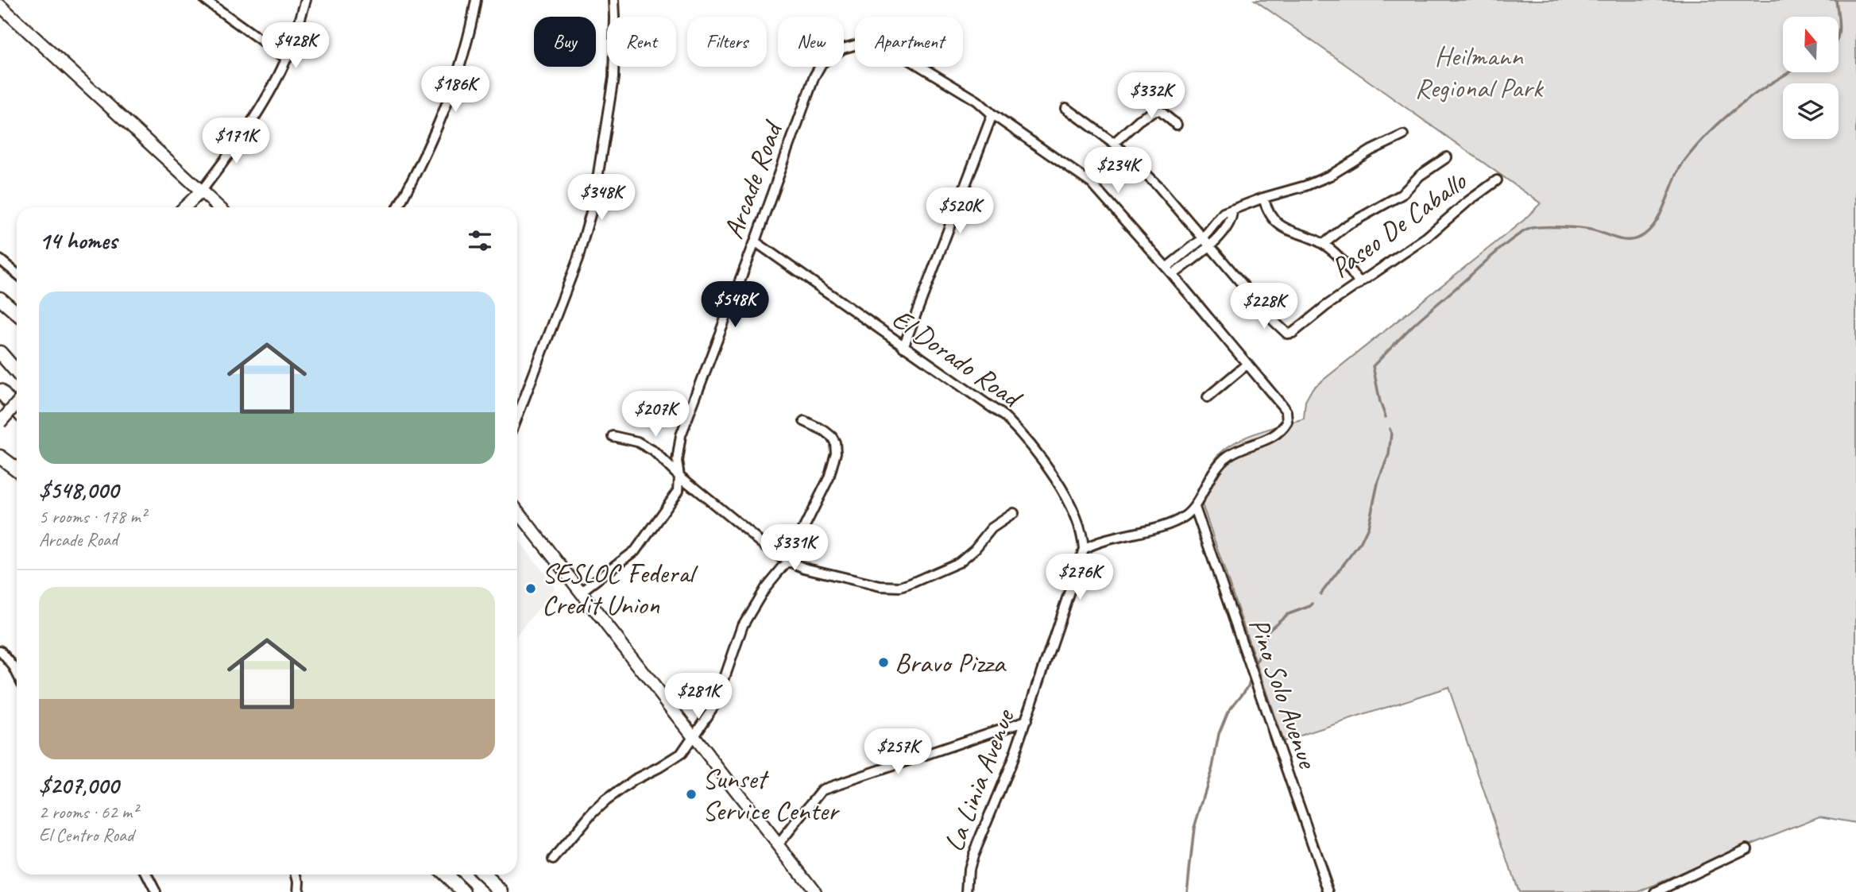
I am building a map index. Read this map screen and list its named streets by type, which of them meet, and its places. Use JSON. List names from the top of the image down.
{
  "streets": {
    "street": [
      "Arcade Road",
      "Paseo De Caballo",
      "El Dorado Road",
      "Pino Solo Avenue",
      "La Linia Avenue"
    ]
  },
  "crossings": [
    ["Arcade Road", "El Dorado Road"],
    ["El Dorado Road", "La Linia Avenue"]
  ],
  "parks": ["Heilmann Regional Park"],
  "places": ["SESLOC Federal Credit Union", "Bravo Pizza", "Sunset Service Center"],
  "north": "top",
  "page": {
    "chip": [
      "Buy",
      "Rent",
      "Filters",
      "New",
      "Apartment"
    ],
    "price": [
      "$428K",
      "$186K",
      "$332K",
      "$171K",
      "$234K",
      "$348K",
      "$520K",
      "$548K",
      "$228K",
      "$207K",
      "$331K",
      "$276K",
      "$281K",
      "$257K"
    ],
    "heading": "14 homes",
    "list": [
      {
        "name": "$548,000",
        "note": "5 rooms · 178 m² · Arcade Road"
      },
      {
        "name": "$207,000",
        "note": "2 rooms · 62 m² · El Centro Road"
      }
    ]
  }
}
